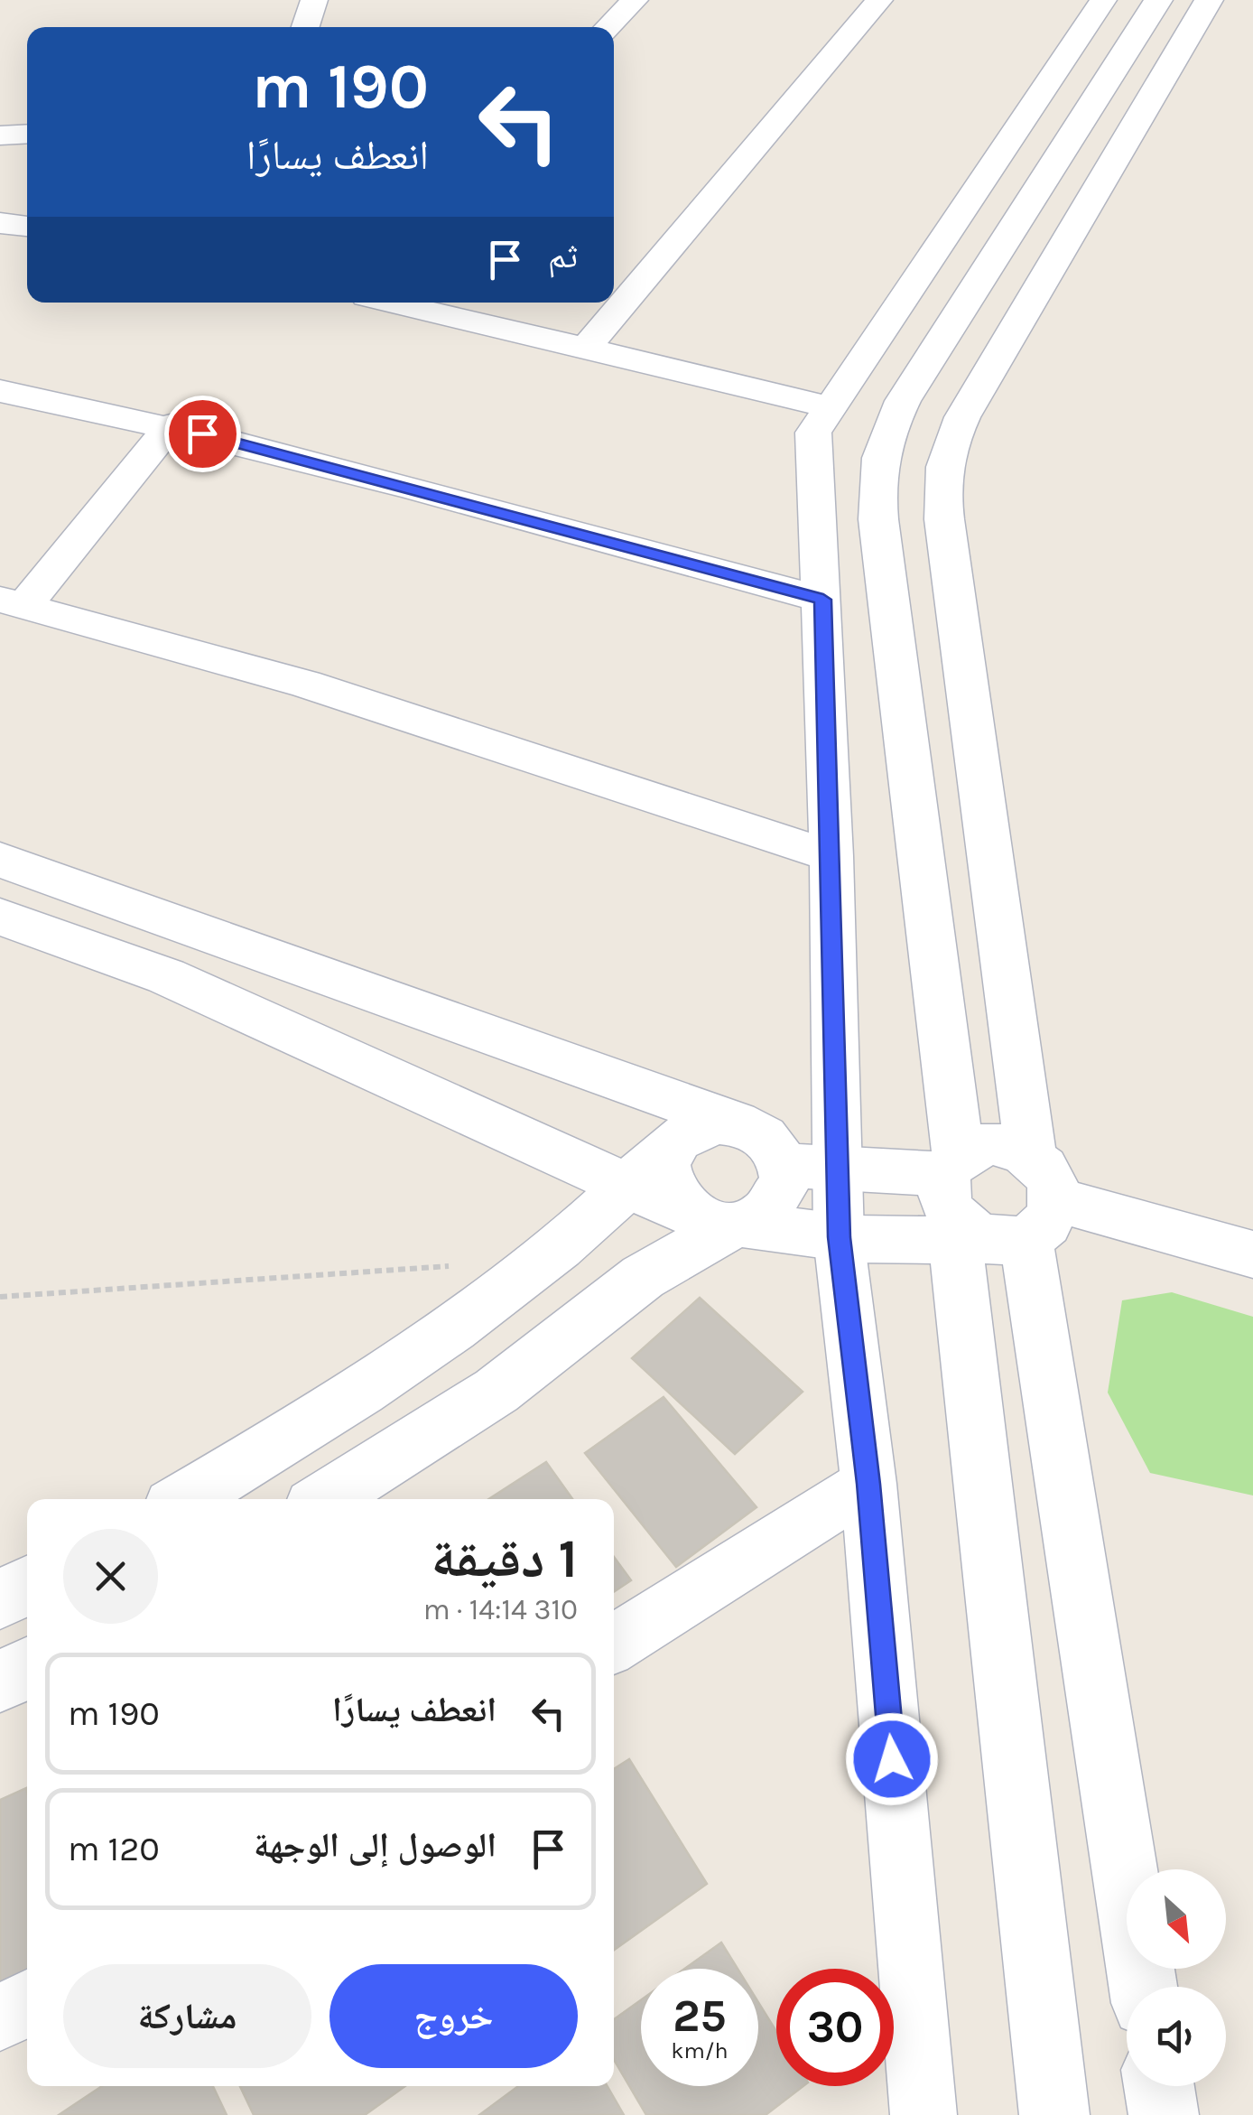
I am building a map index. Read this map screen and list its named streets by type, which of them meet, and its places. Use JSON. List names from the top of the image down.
{
  "north": "bottom right",
  "page": {
    "turn": ["190 m", "انعطف يسارًا"],
    "then": "ثم",
    "heading": ["1 دقيقة", "310 m · 14:14"],
    "list": [
      {
        "name": "انعطف يسارًا",
        "value": "190 m"
      },
      {
        "name": "الوصول إلى الوجهة",
        "value": "120 m"
      }
    ],
    "buttons": ["خروج", "مشاركة"],
    "speed": "25 km/h",
    "limit": "30"
  }
}
